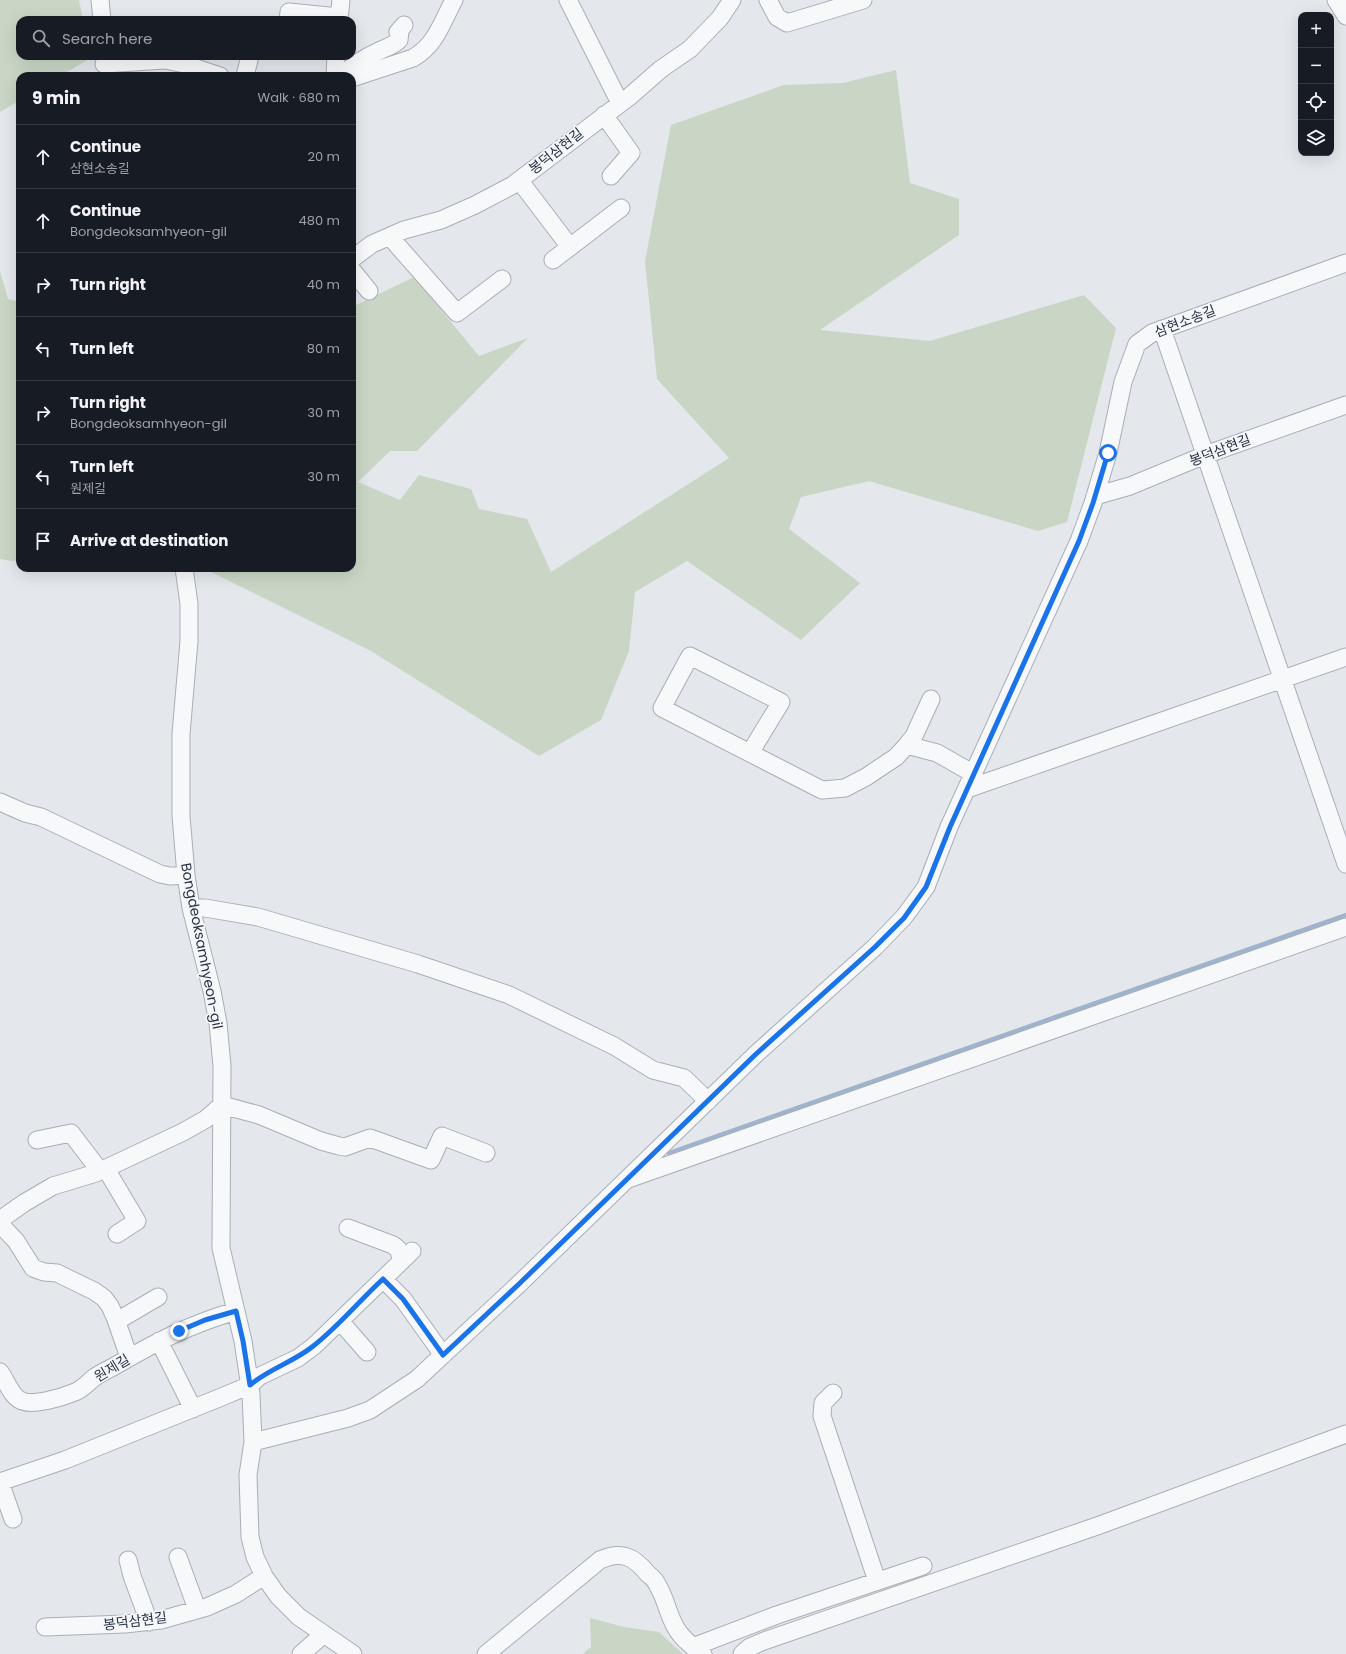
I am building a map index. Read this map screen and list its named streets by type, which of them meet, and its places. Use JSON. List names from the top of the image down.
{
  "streets": {
    "street": [
      "봉덕삼현길",
      "삼현소송길",
      "Bongdeoksamhyeon-gil",
      "원제길"
    ]
  },
  "crossings": [
    ["봉덕삼현길", "삼현소송길"],
    ["봉덕삼현길", "Bongdeoksamhyeon-gil"],
    ["Bongdeoksamhyeon-gil", "원제길"]
  ],
  "page": {
    "map_buttons": ["+", "−"],
    "search": "Search here",
    "heading": ["9 min", "Walk · 680 m"],
    "list": [
      ["Continue", "삼현소송길", "20 m"],
      ["Continue", "Bongdeoksamhyeon-gil", "480 m"],
      ["Turn right", "40 m"],
      ["Turn left", "80 m"],
      ["Turn right", "Bongdeoksamhyeon-gil", "30 m"],
      ["Turn left", "원제길", "30 m"],
      "Arrive at destination"
    ]
  }
}
